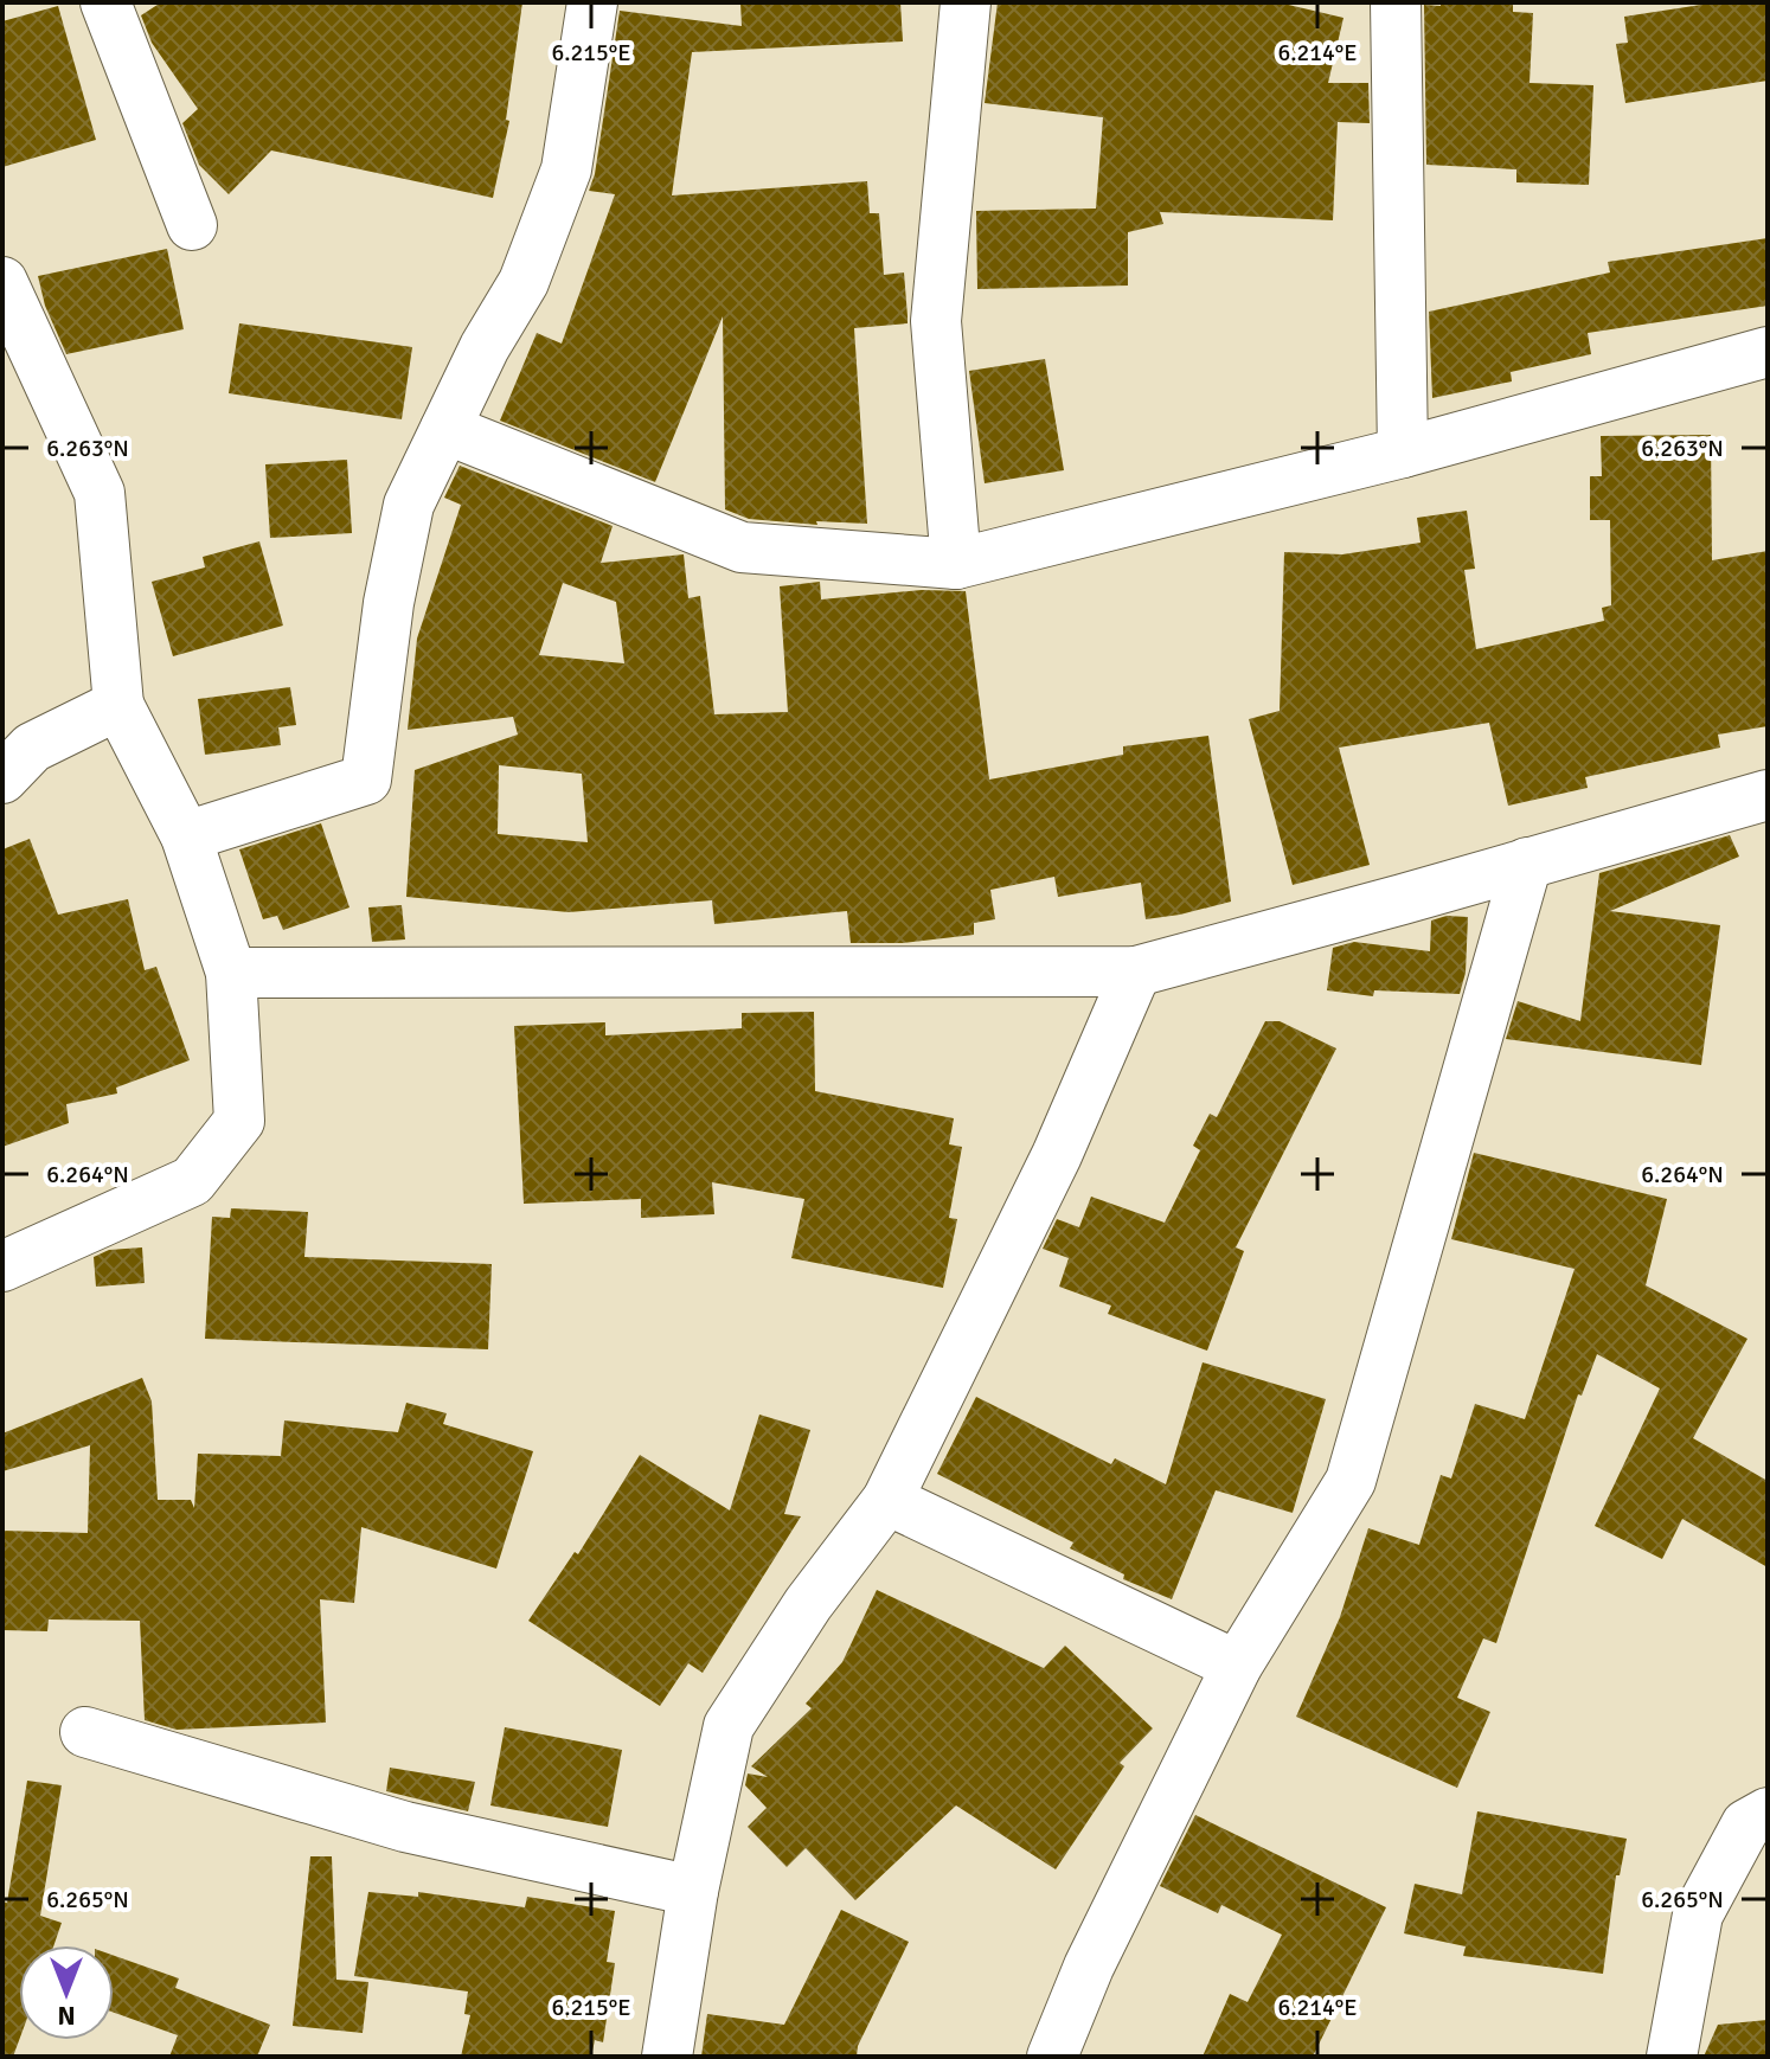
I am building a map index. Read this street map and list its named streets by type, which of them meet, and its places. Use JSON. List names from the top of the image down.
{
  "north": "bottom",
  "coordinates": [
    "6.215°E",
    "6.214°E",
    "6.263°N",
    "6.264°N",
    "6.265°N"
  ]
}
